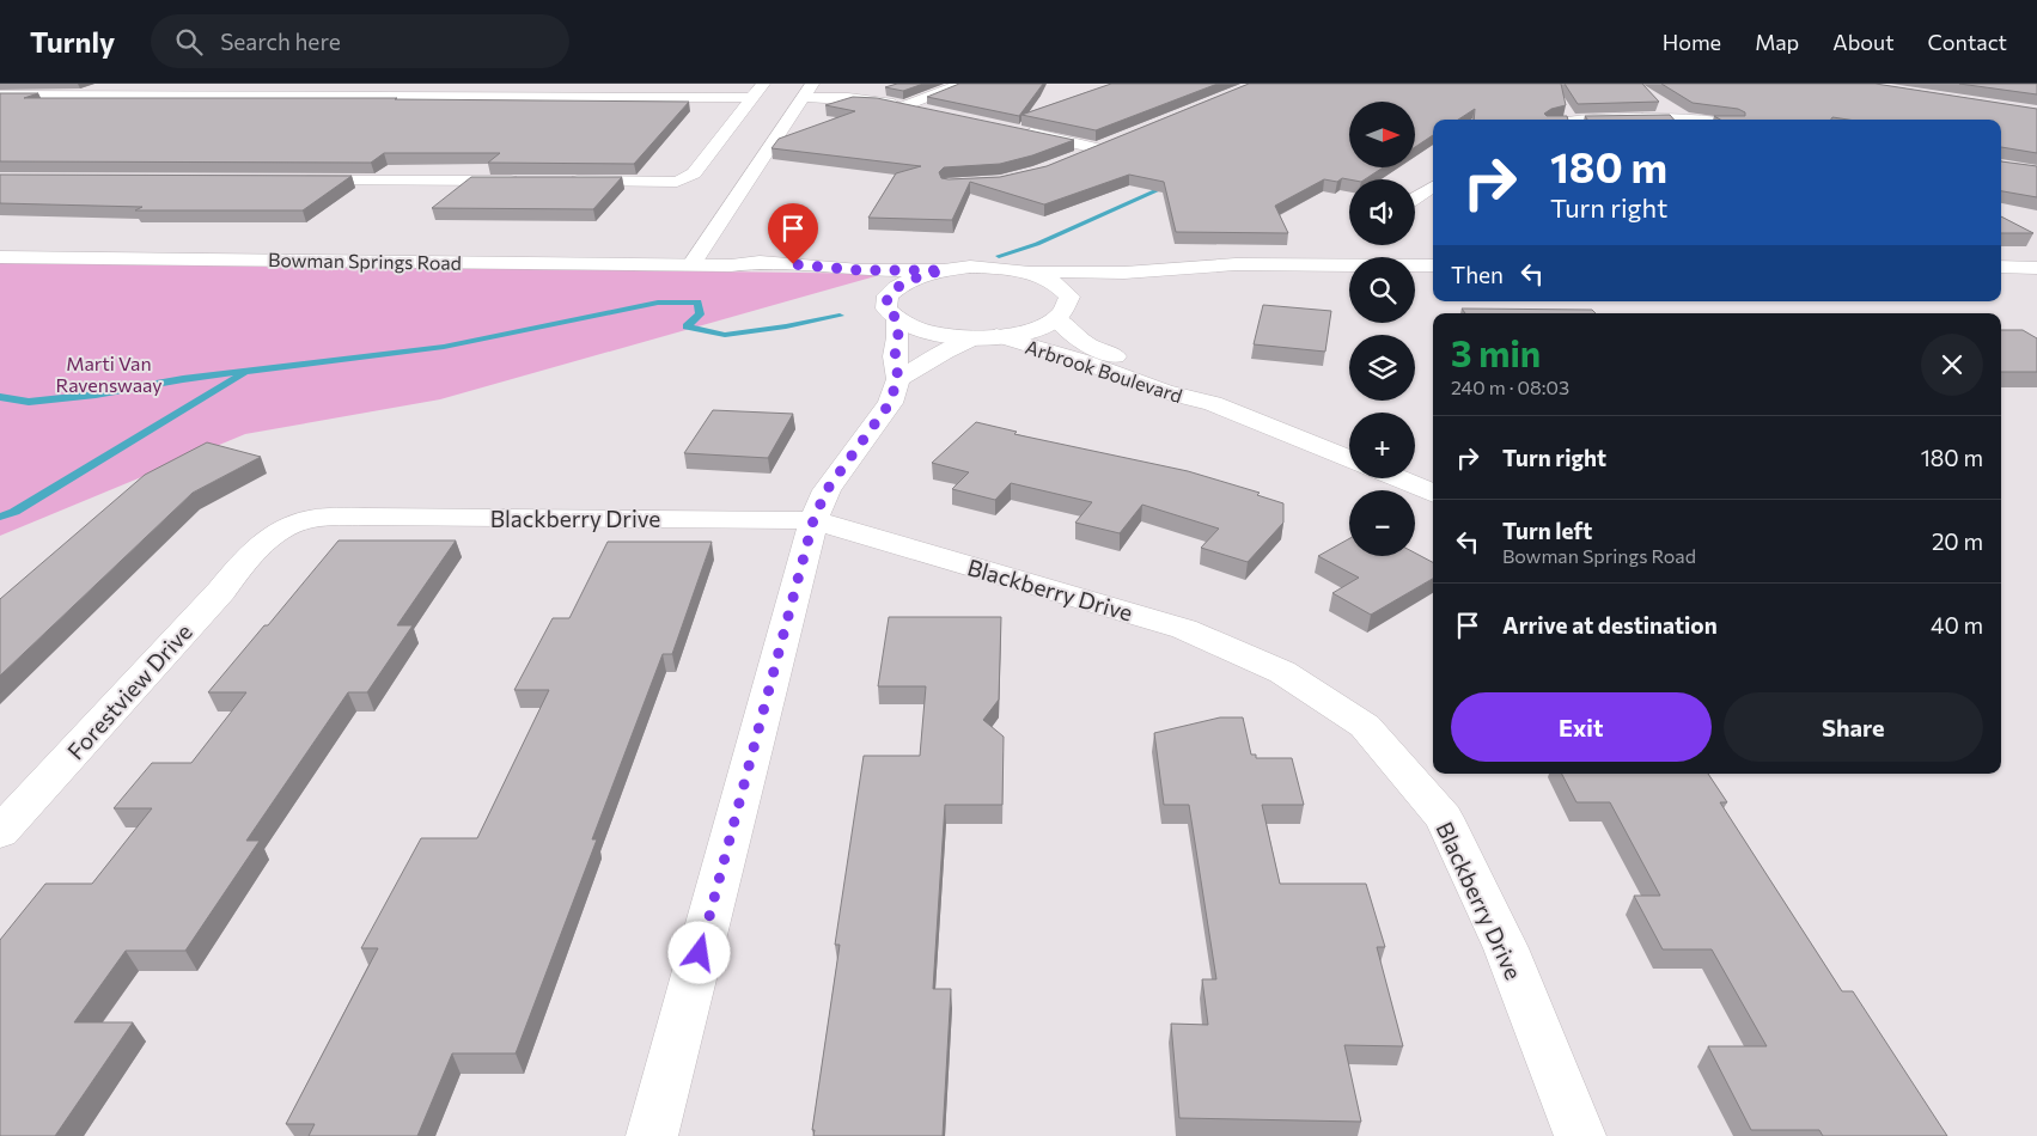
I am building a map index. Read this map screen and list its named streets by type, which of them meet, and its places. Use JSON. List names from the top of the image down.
{
  "streets": {
    "street": [
      "Bowman Springs Road",
      "Arbrook Boulevard",
      "Blackberry Drive",
      "Forestview Drive"
    ]
  },
  "crossings": [
    ["Bowman Springs Road", "Arbrook Boulevard"],
    ["Blackberry Drive", "Forestview Drive"]
  ],
  "parks": ["Marti Van Ravenswaay"],
  "north": "right",
  "page": {
    "header": "Turnly",
    "search": "Search here",
    "nav": [
      "Home",
      "Map",
      "About",
      "Contact"
    ],
    "map_buttons": ["+", "−"],
    "turn": ["180 m", "Turn right"],
    "then": "Then",
    "heading": ["3 min", "240 m · 08:03"],
    "list": [
      {
        "name": "Turn right",
        "value": "180 m"
      },
      {
        "name": "Turn left",
        "note": "Bowman Springs Road",
        "value": "20 m"
      },
      {
        "name": "Arrive at destination",
        "value": "40 m"
      }
    ],
    "buttons": ["Exit", "Share"]
  }
}
